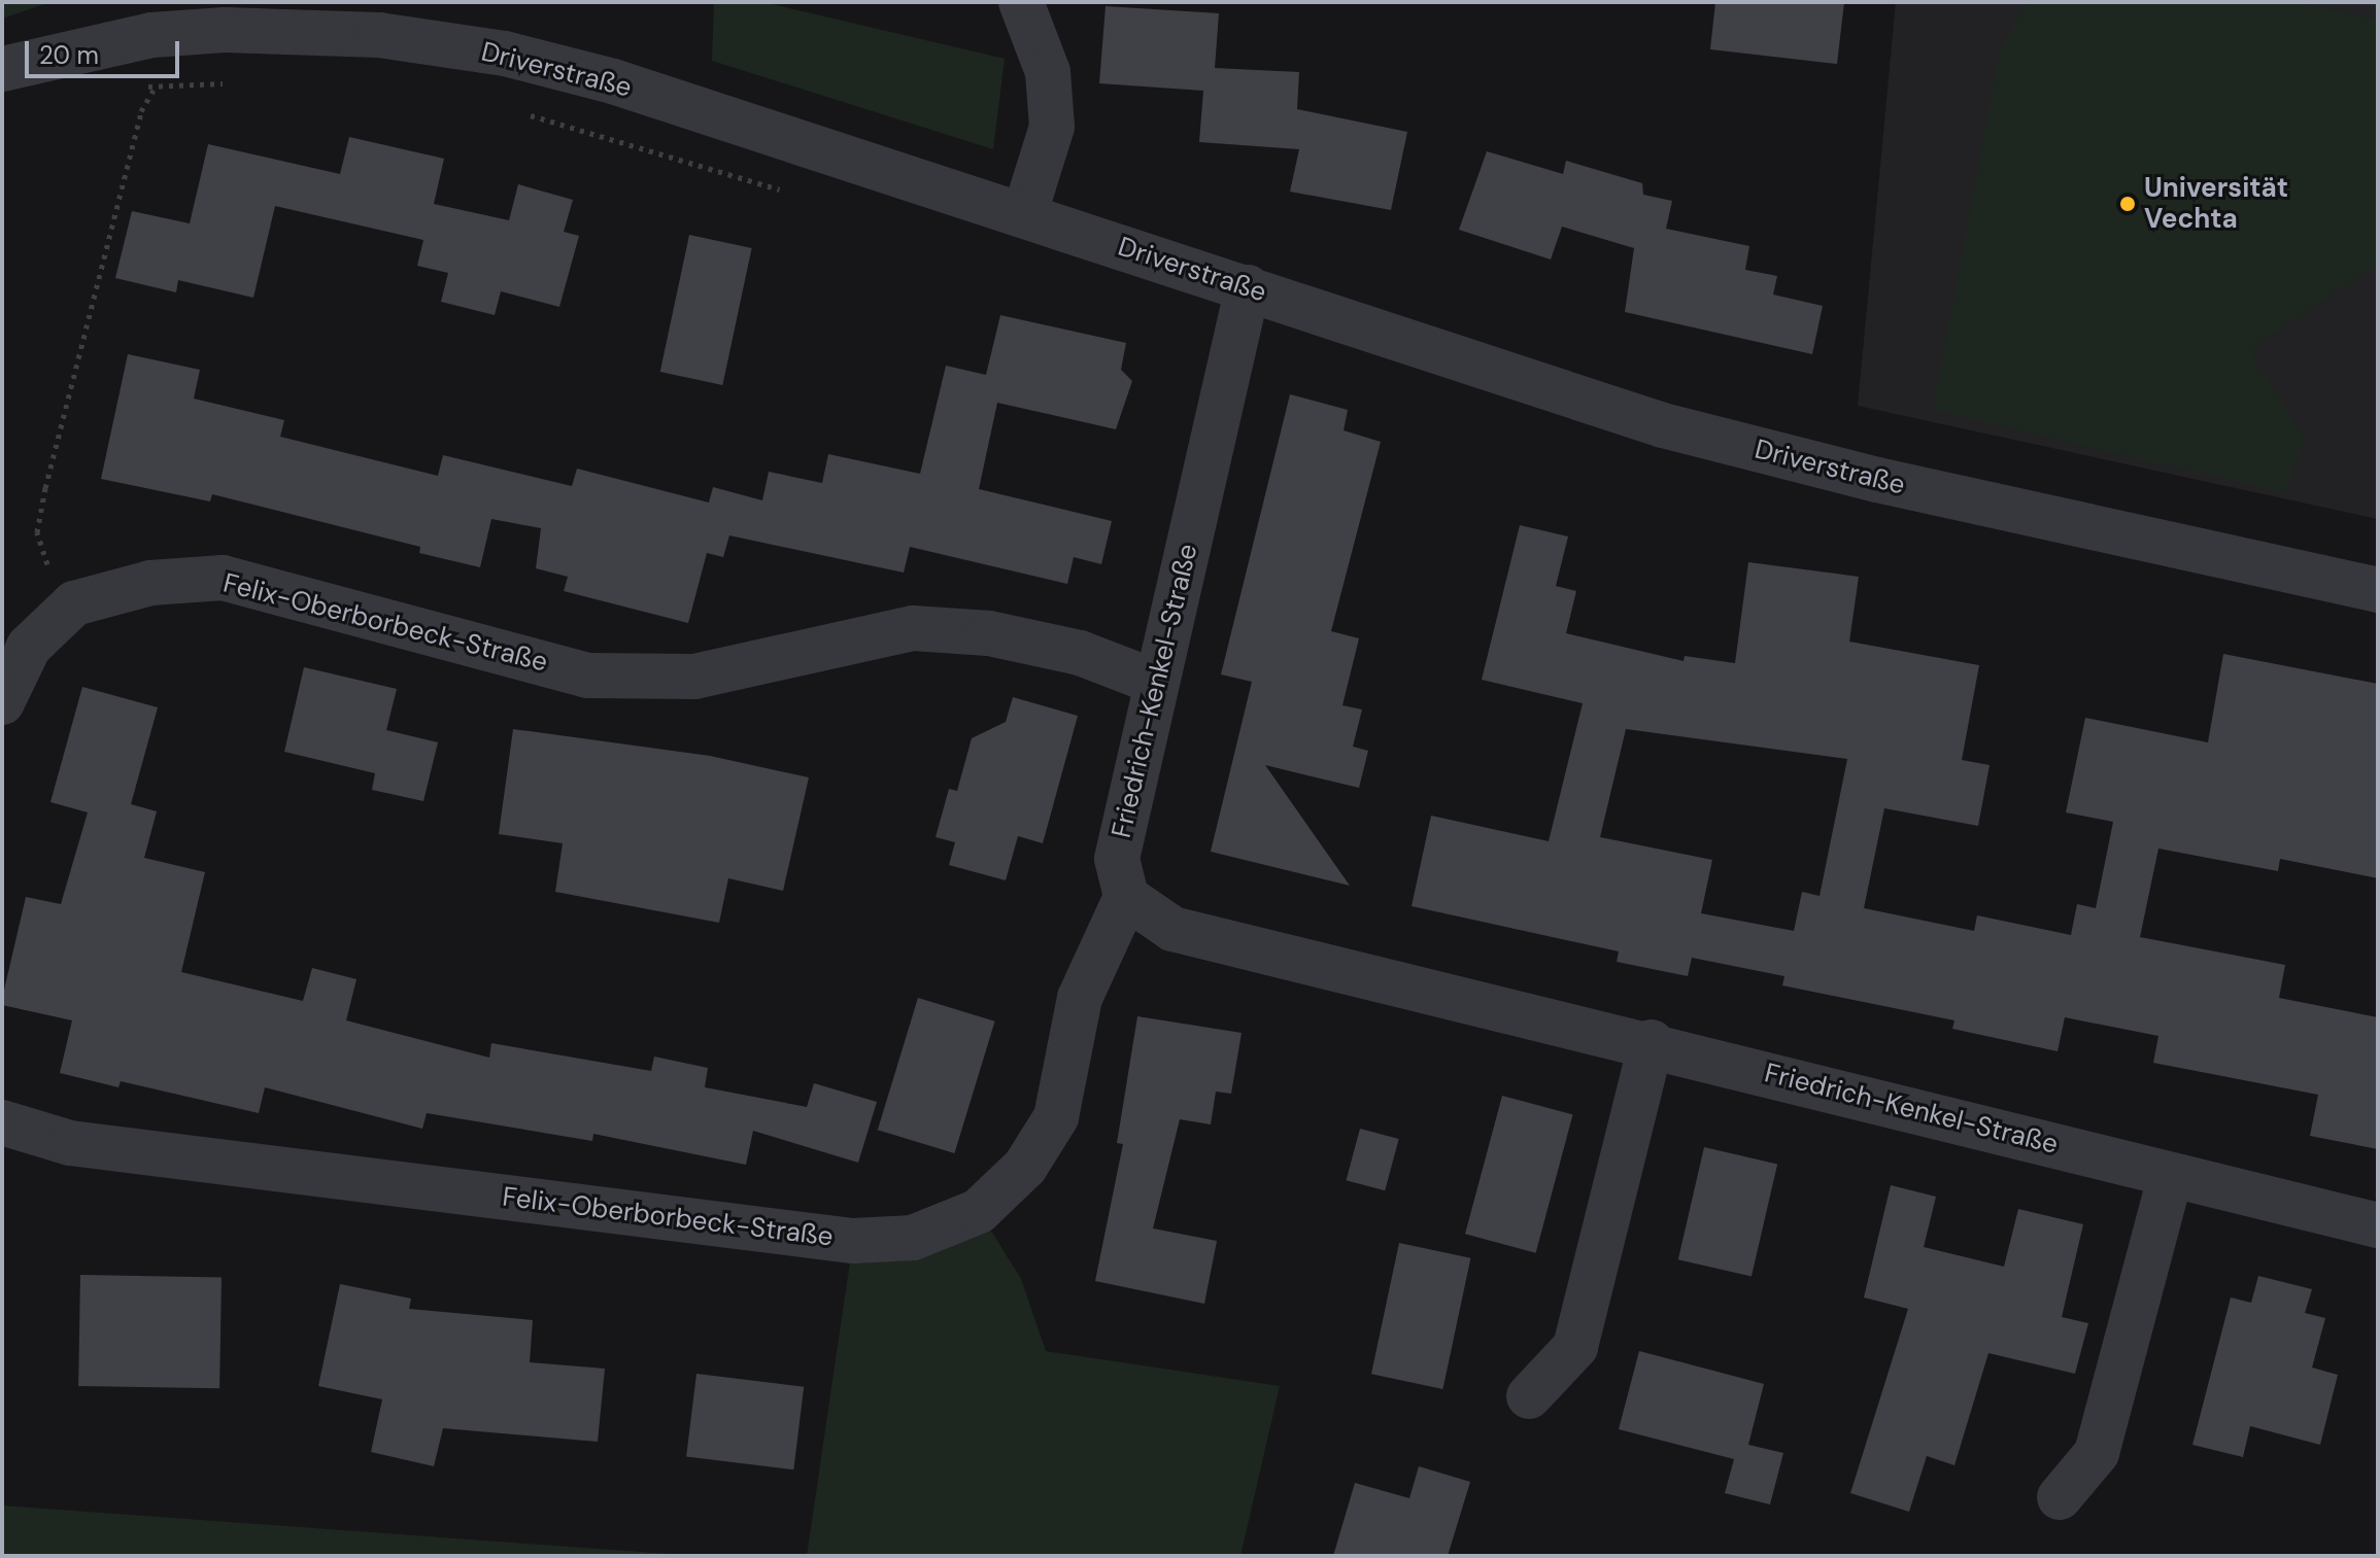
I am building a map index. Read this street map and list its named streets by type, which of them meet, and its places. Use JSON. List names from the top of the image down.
{
  "streets": {
    "street": ["Driverstraße", "Felix-Oberborbeck-Straße", "Friedrich-Kenkel-Straße"]
  },
  "crossings": [
    ["Driverstraße", "Friedrich-Kenkel-Straße"],
    ["Felix-Oberborbeck-Straße", "Friedrich-Kenkel-Straße"]
  ],
  "places": ["Universität Vechta"],
  "scale_bar": "20 m"
}
